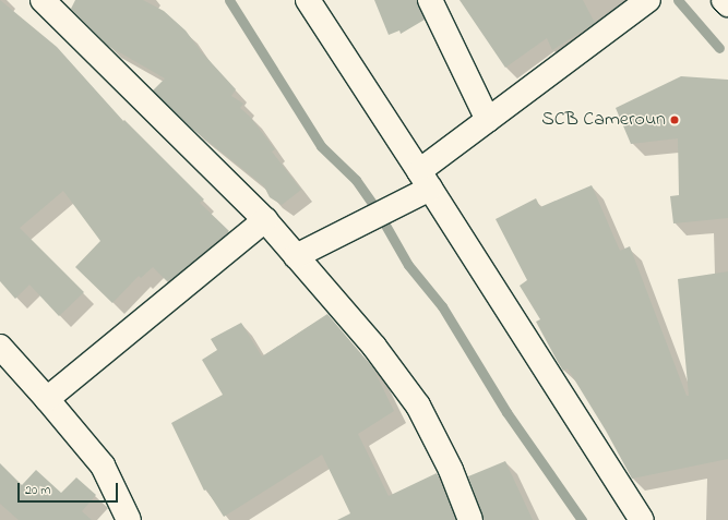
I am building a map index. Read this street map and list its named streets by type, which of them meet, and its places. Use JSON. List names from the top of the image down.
{
  "places": ["SCB Cameroun"],
  "scale_bar": "20 m"
}
